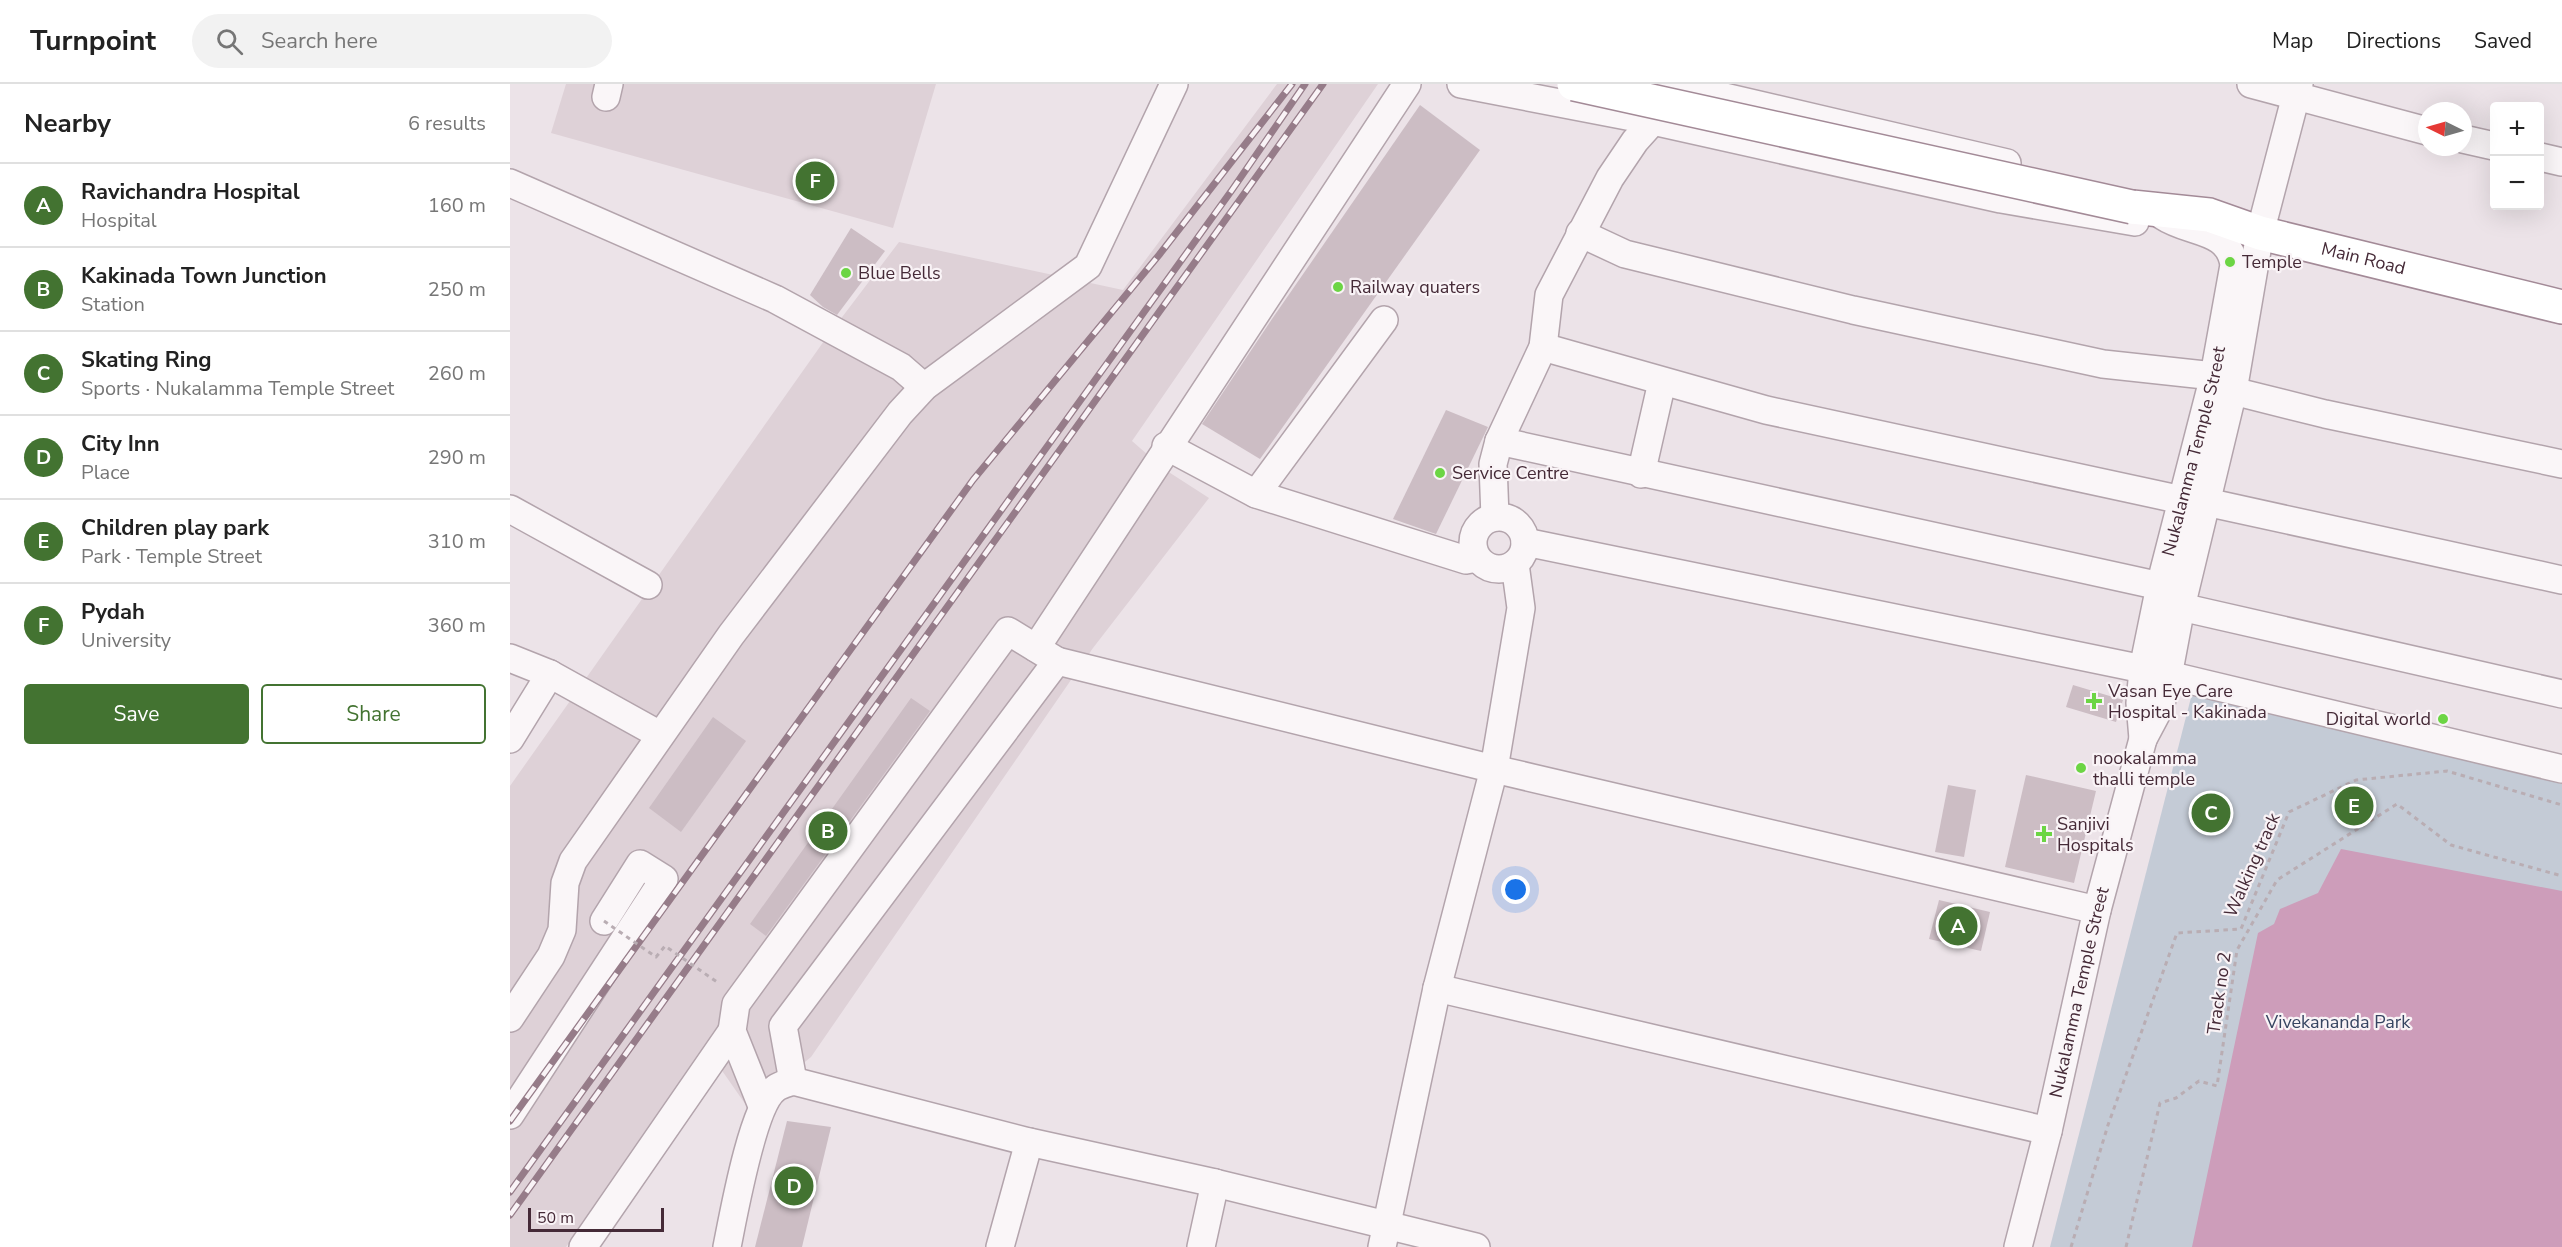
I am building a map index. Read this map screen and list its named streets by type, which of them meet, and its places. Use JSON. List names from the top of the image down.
{
  "streets": {
    "highway": ["Main Road"],
    "street": ["Nukalamma Temple Street"],
    "path": ["Walking track", "Track no 2"]
  },
  "crossings": [
    ["Main Road", "Nukalamma Temple Street"]
  ],
  "parks": ["Vivekananda Park"],
  "places": {
    "other": [
      "Temple",
      "Blue Bells",
      "Railway quaters",
      "Service Centre",
      "Digital world",
      "nookalamma thalli temple"
    ],
    "health": ["Vasan Eye Care Hospital - Kakinada", "Sanjivi Hospitals"]
  },
  "scale_bar": "50 m",
  "north": "left",
  "page": {
    "header": "Turnpoint",
    "search": "Search here",
    "nav": ["Map", "Directions", "Saved"],
    "heading": ["Nearby", "6 results"],
    "map_buttons": ["+", "−"],
    "pins": [
      "F",
      "E",
      "C",
      "B",
      "A",
      "D"
    ],
    "list": [
      {
        "mark": "A",
        "name": "Ravichandra Hospital",
        "note": "Hospital",
        "value": "160 m"
      },
      {
        "mark": "B",
        "name": "Kakinada Town Junction",
        "note": "Station",
        "value": "250 m"
      },
      {
        "mark": "C",
        "name": "Skating Ring",
        "note": "Sports · Nukalamma Temple Street",
        "value": "260 m"
      },
      {
        "mark": "D",
        "name": "City Inn",
        "note": "Place",
        "value": "290 m"
      },
      {
        "mark": "E",
        "name": "Children play park",
        "note": "Park · Temple Street",
        "value": "310 m"
      },
      {
        "mark": "F",
        "name": "Pydah",
        "note": "University",
        "value": "360 m"
      }
    ],
    "buttons": ["Save", "Share"],
    "scale": "50 m"
  }
}
